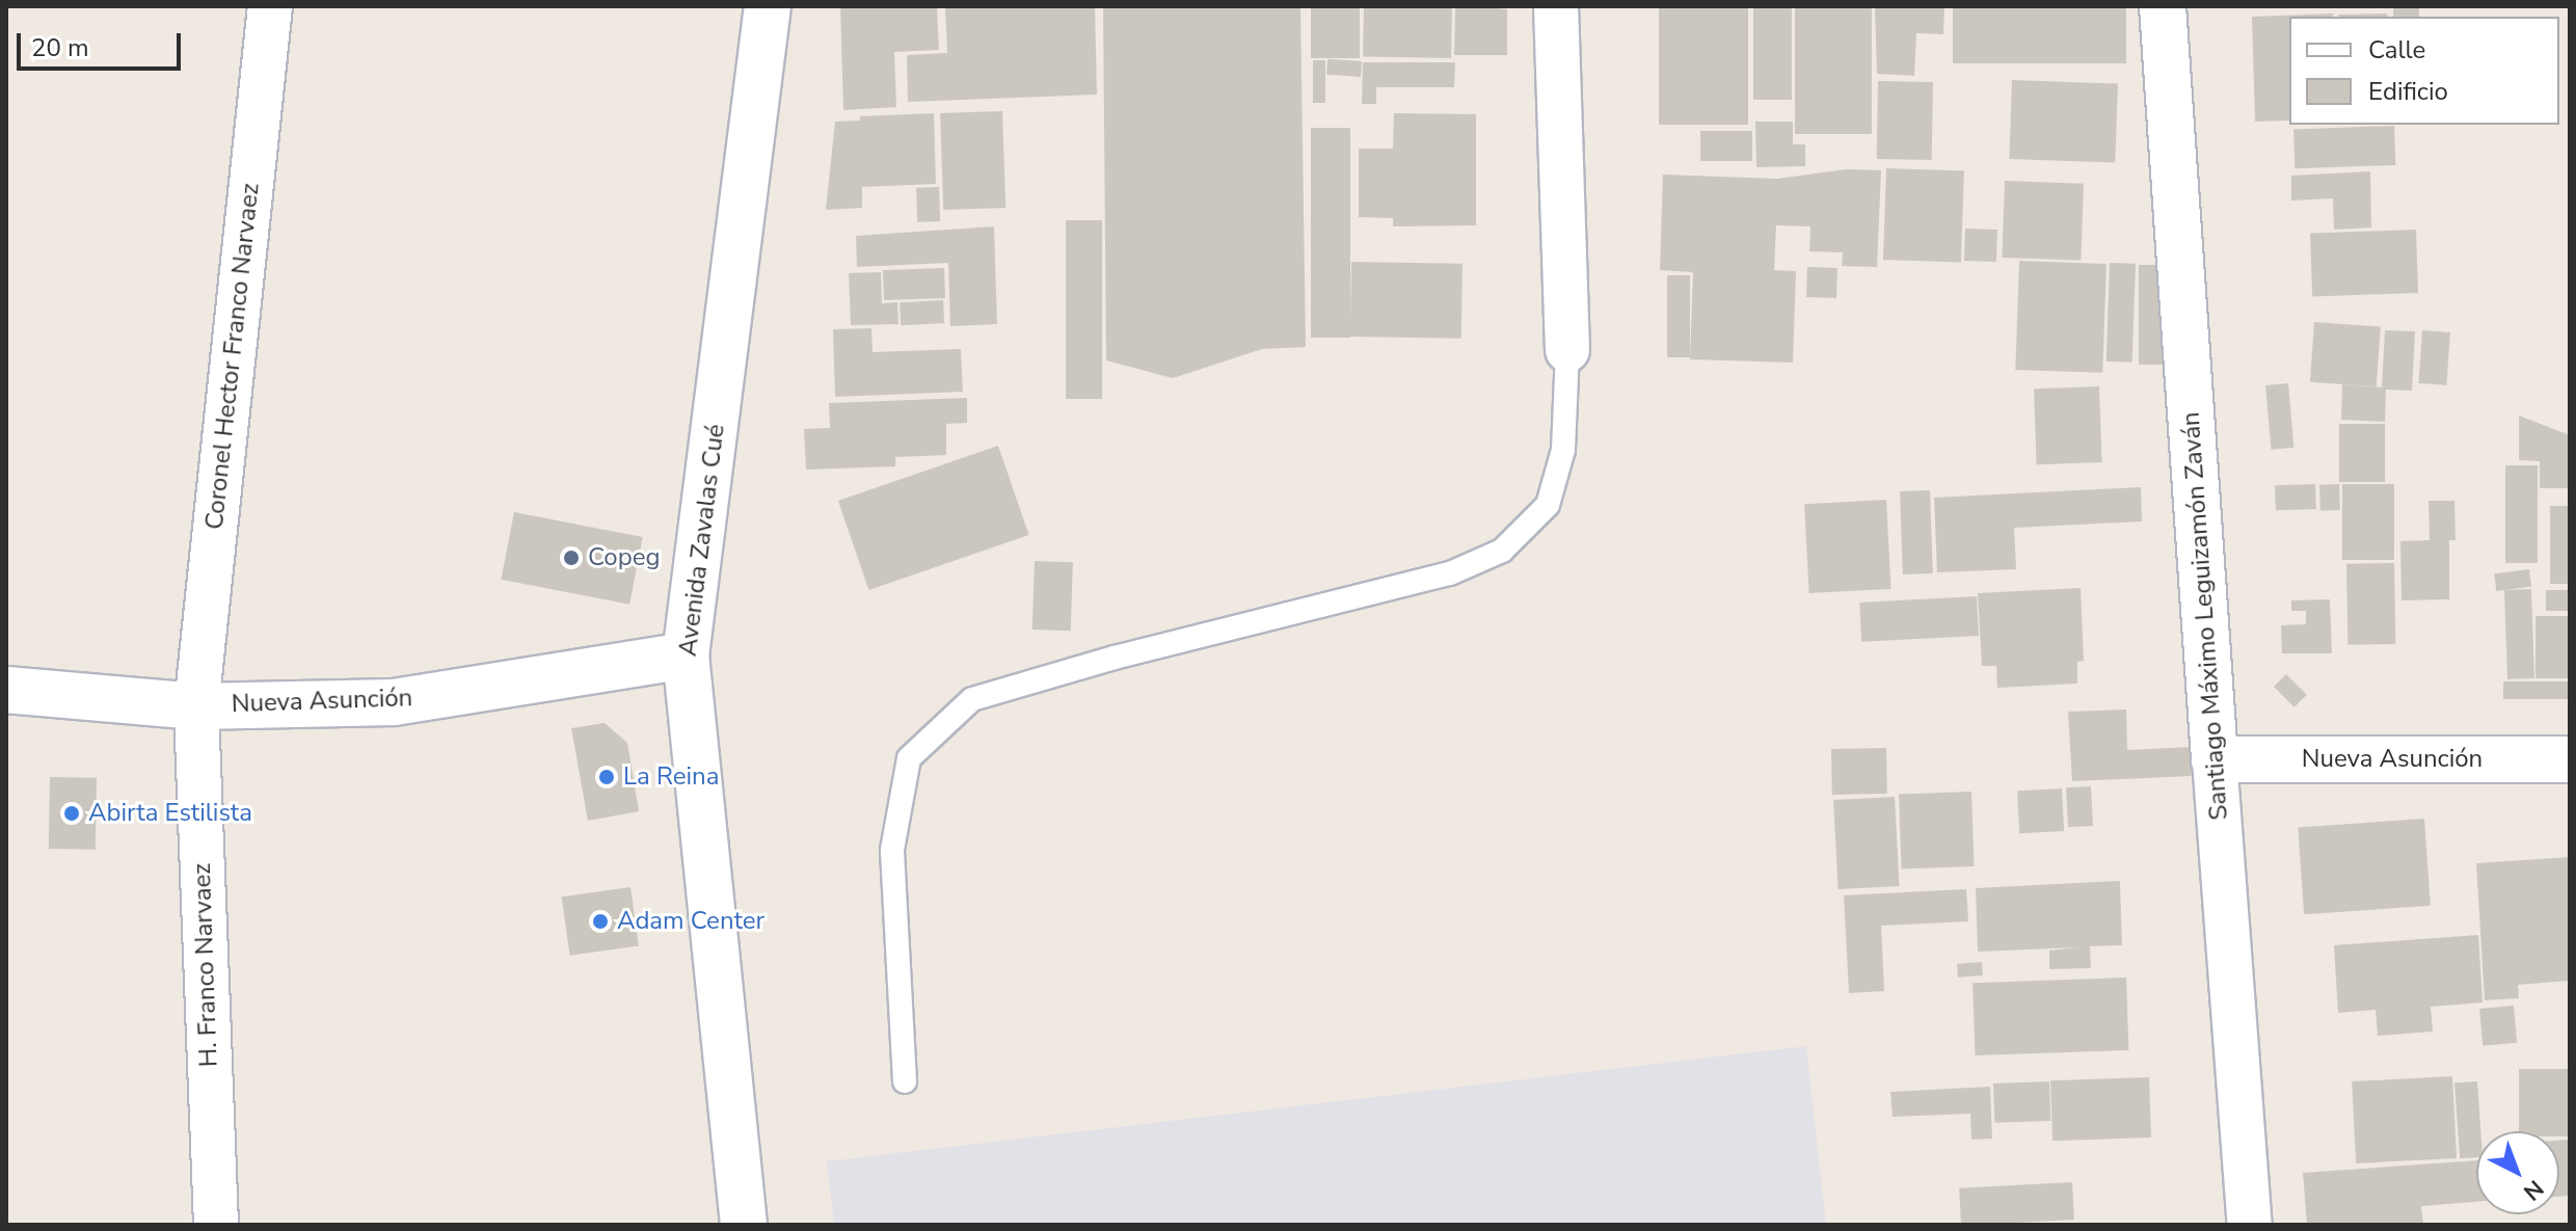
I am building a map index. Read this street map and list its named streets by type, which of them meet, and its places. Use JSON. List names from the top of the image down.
{
  "streets": {
    "street": [
      "Coronel Hector Franco Narvaez",
      "Avenida Zavalas Cué",
      "Santiago Máximo Leguizamón Zaván",
      "Nueva Asunción",
      "H. Franco Narvaez"
    ]
  },
  "crossings": [
    ["Coronel Hector Franco Narvaez", "Nueva Asunción"],
    ["Coronel Hector Franco Narvaez", "H. Franco Narvaez"],
    ["Avenida Zavalas Cué", "Nueva Asunción"],
    ["Santiago Máximo Leguizamón Zaván", "Nueva Asunción"],
    ["Nueva Asunción", "H. Franco Narvaez"]
  ],
  "places": [
    "Copeg",
    "La Reina",
    "Abirta Estilista",
    "Adam Center"
  ],
  "legend": ["Calle", "Edificio"],
  "scale_bar": "20 m",
  "north": "bottom right"
}
